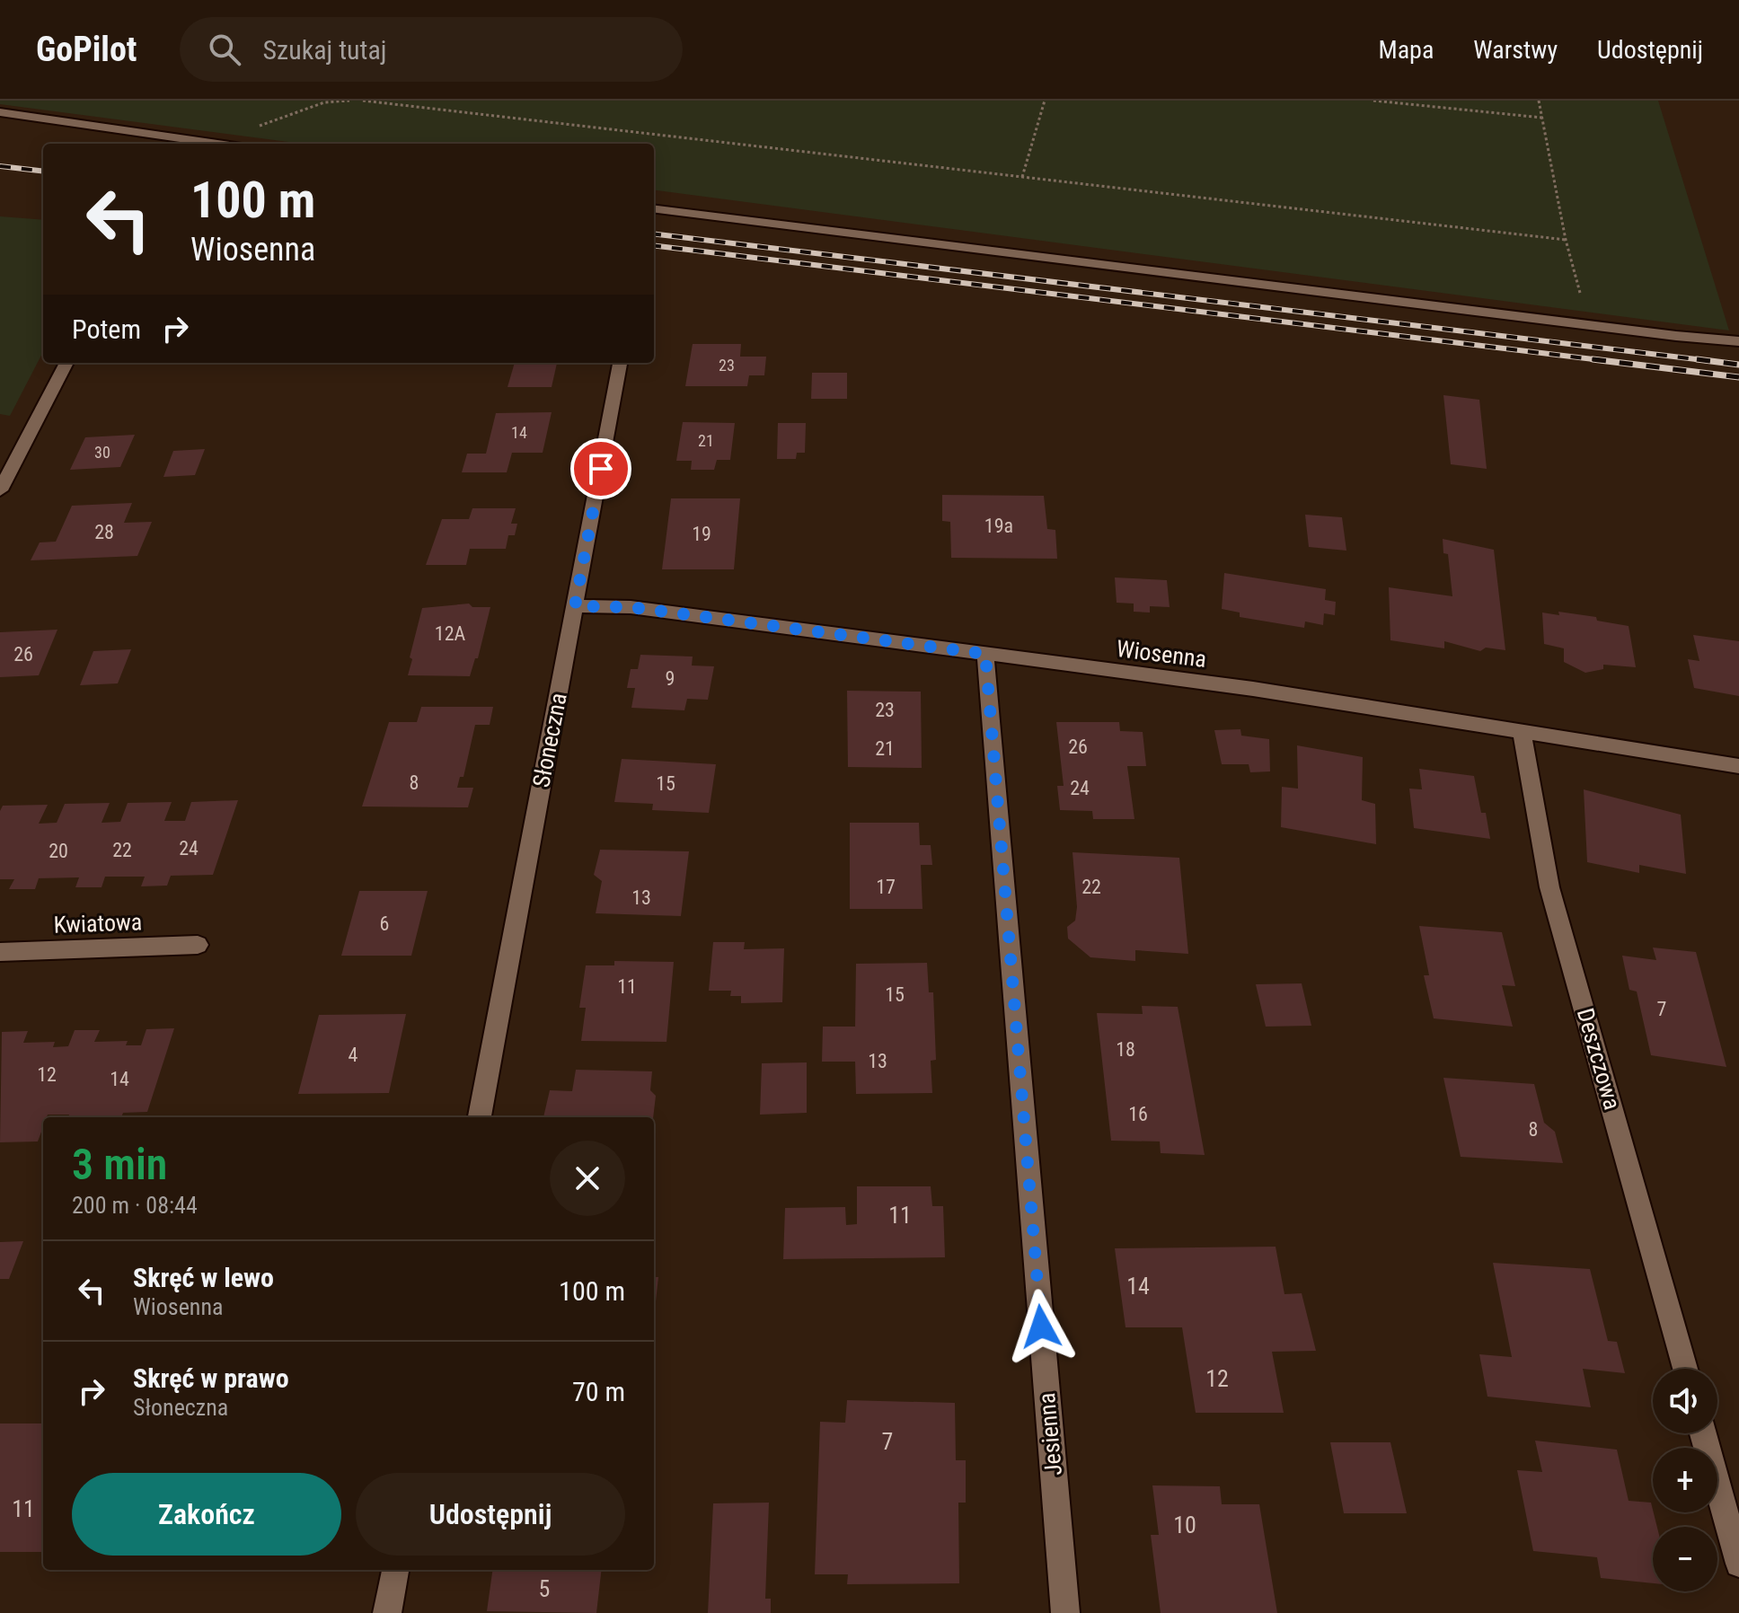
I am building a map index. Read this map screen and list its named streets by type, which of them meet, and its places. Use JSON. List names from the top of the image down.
{
  "streets": {
    "street": [
      "Wiosenna",
      "Słoneczna",
      "Kwiatowa",
      "Deszczowa",
      "Jesienna"
    ]
  },
  "crossings": [
    ["Wiosenna", "Słoneczna"],
    ["Wiosenna", "Deszczowa"],
    ["Wiosenna", "Jesienna"]
  ],
  "house_numbers": [
    "23",
    "14",
    "21",
    "30",
    "19a",
    "28",
    "19",
    "12A",
    "26",
    "9",
    "23",
    "26",
    "21",
    "8",
    "15",
    "24",
    "24",
    "22",
    "20",
    "17",
    "22",
    "13",
    "6",
    "11",
    "15",
    "7",
    "18",
    "4",
    "13",
    "12",
    "14",
    "16",
    "8",
    "11",
    "14",
    "12",
    "7",
    "11",
    "10",
    "5"
  ],
  "page": {
    "header": "GoPilot",
    "search": "Szukaj tutaj",
    "nav": ["Mapa", "Warstwy", "Udostępnij"],
    "turn": ["100 m", "Wiosenna"],
    "then": "Potem",
    "heading": ["3 min", "200 m · 08:44"],
    "list": [
      {
        "name": "Skręć w lewo",
        "note": "Wiosenna",
        "value": "100 m"
      },
      {
        "name": "Skręć w prawo",
        "note": "Słoneczna",
        "value": "70 m"
      }
    ],
    "map_buttons": ["+", "−"],
    "buttons": ["Zakończ", "Udostępnij"]
  }
}
